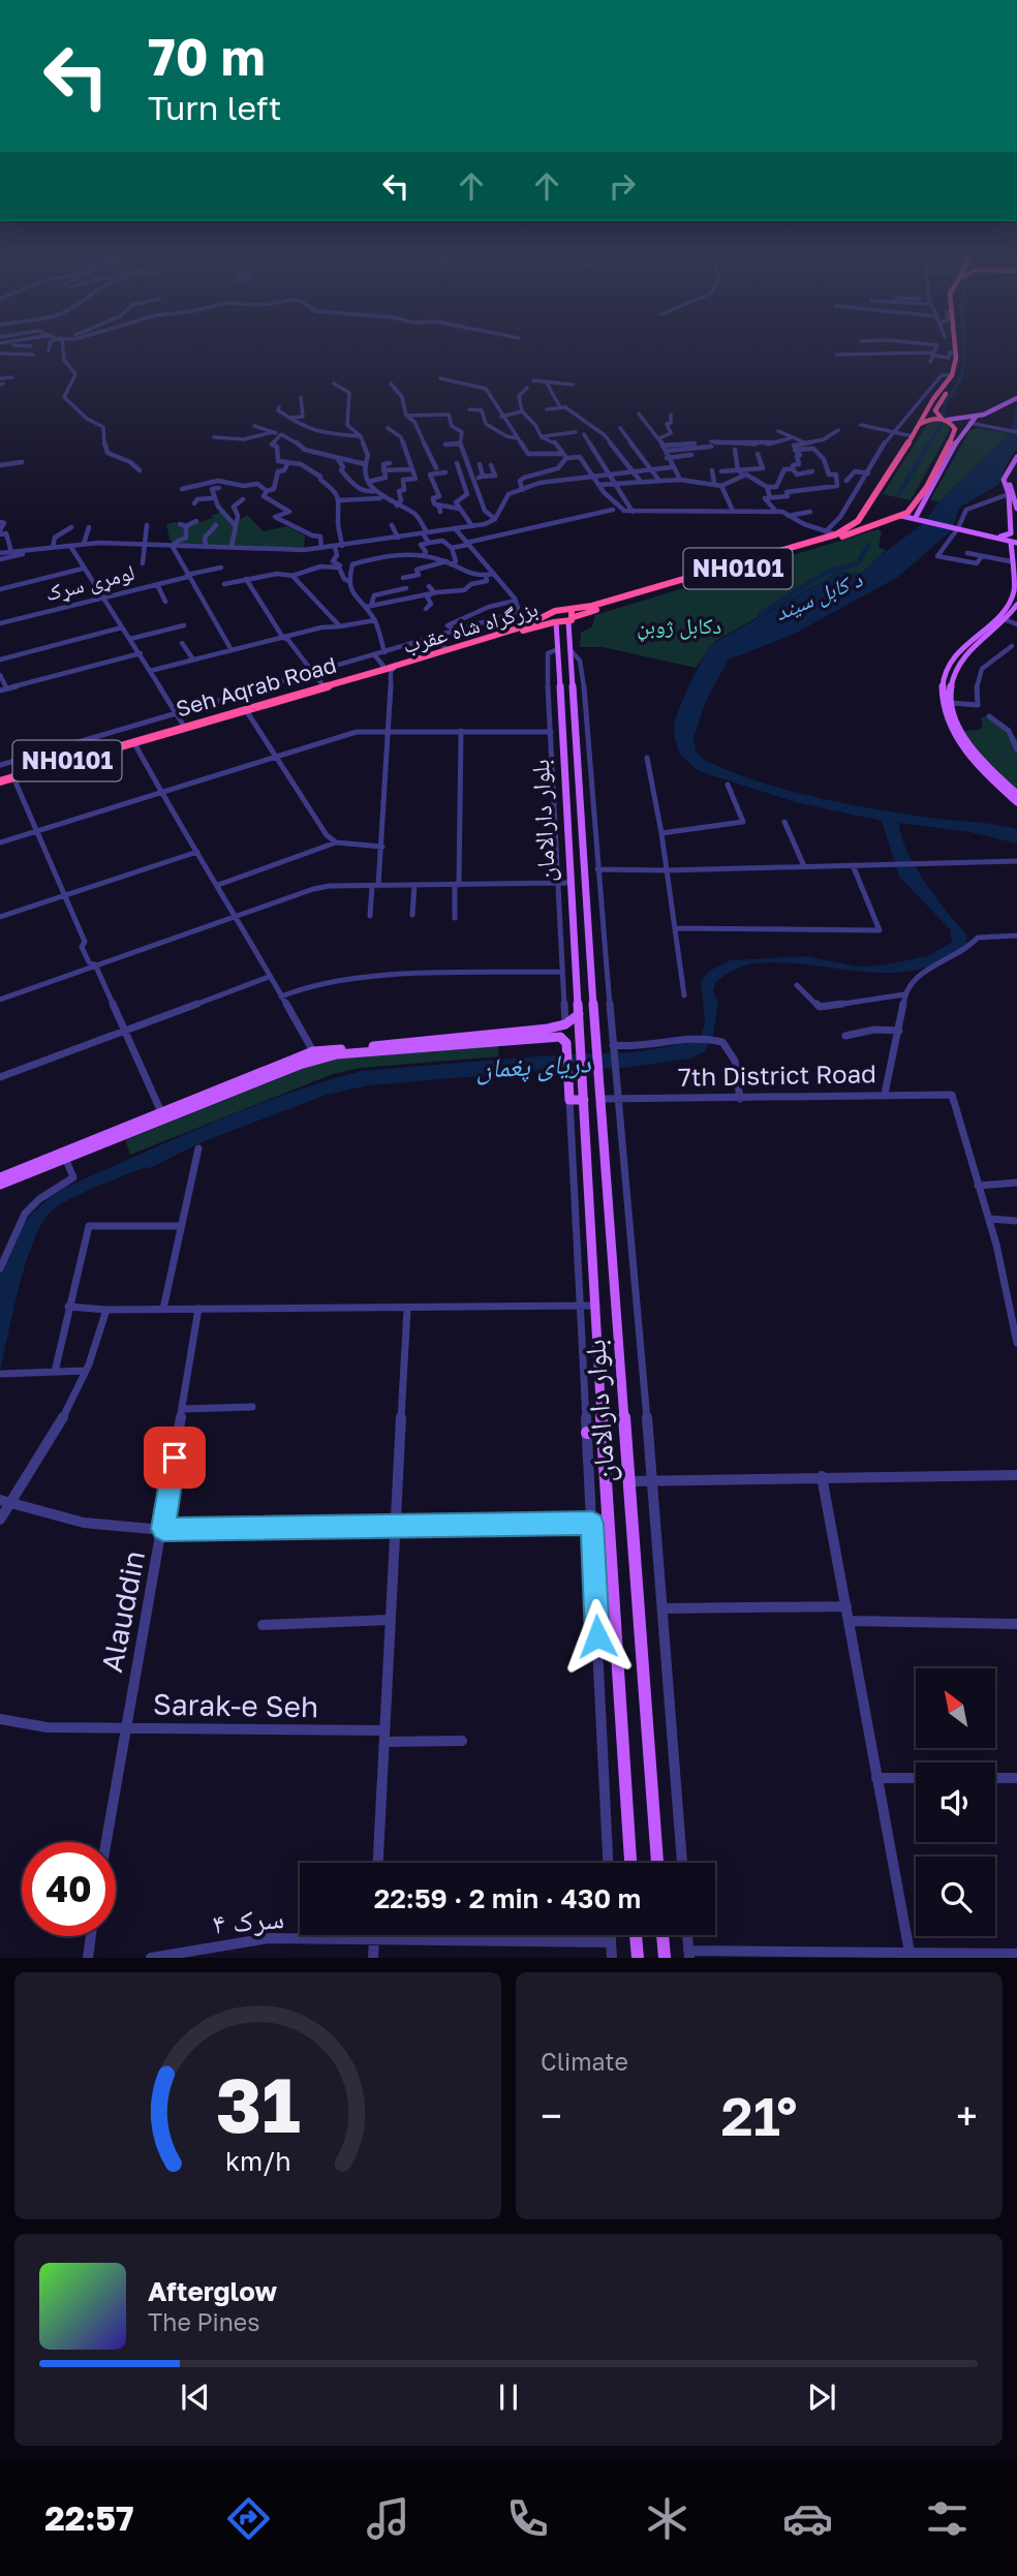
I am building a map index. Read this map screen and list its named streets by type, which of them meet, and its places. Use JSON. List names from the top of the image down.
{
  "streets": {
    "highway": ["NH0101", "بزرگراه شاه عقرب", "Seh Aqrab Road"],
    "main road": ["بلوار دارالامان"],
    "street": [
      "لومړی سړک",
      "7th District Road",
      "Alauddin",
      "Sarak-e Seh",
      "سرک ۴"
    ]
  },
  "crossings": [
    ["NH0101", "بزرگراه شاه عقرب"],
    ["NH0101", "Seh Aqrab Road"],
    ["NH0101", "بلوار دارالامان"],
    ["بزرگراه شاه عقرب", "Seh Aqrab Road"],
    ["بزرگراه شاه عقرب", "بلوار دارالامان"],
    ["بلوار دارالامان", "7th District Road"],
    ["Alauddin", "Sarak-e Seh"]
  ],
  "water": ["د کابل سيند", "دریای پغمان"],
  "parks": ["دکابل ژوبڼ"],
  "north": "top left",
  "page": {
    "turn": ["70 m", "Turn left"],
    "limit": "40",
    "trip": "22:59 · 2 min · 430 m",
    "tile": "Climate",
    "heat": ["−", "21°", "+"],
    "song": ["Afterglow", "The Pines"],
    "tabs": "22:57",
    "gauge": ["31", "km/h"]
  }
}
